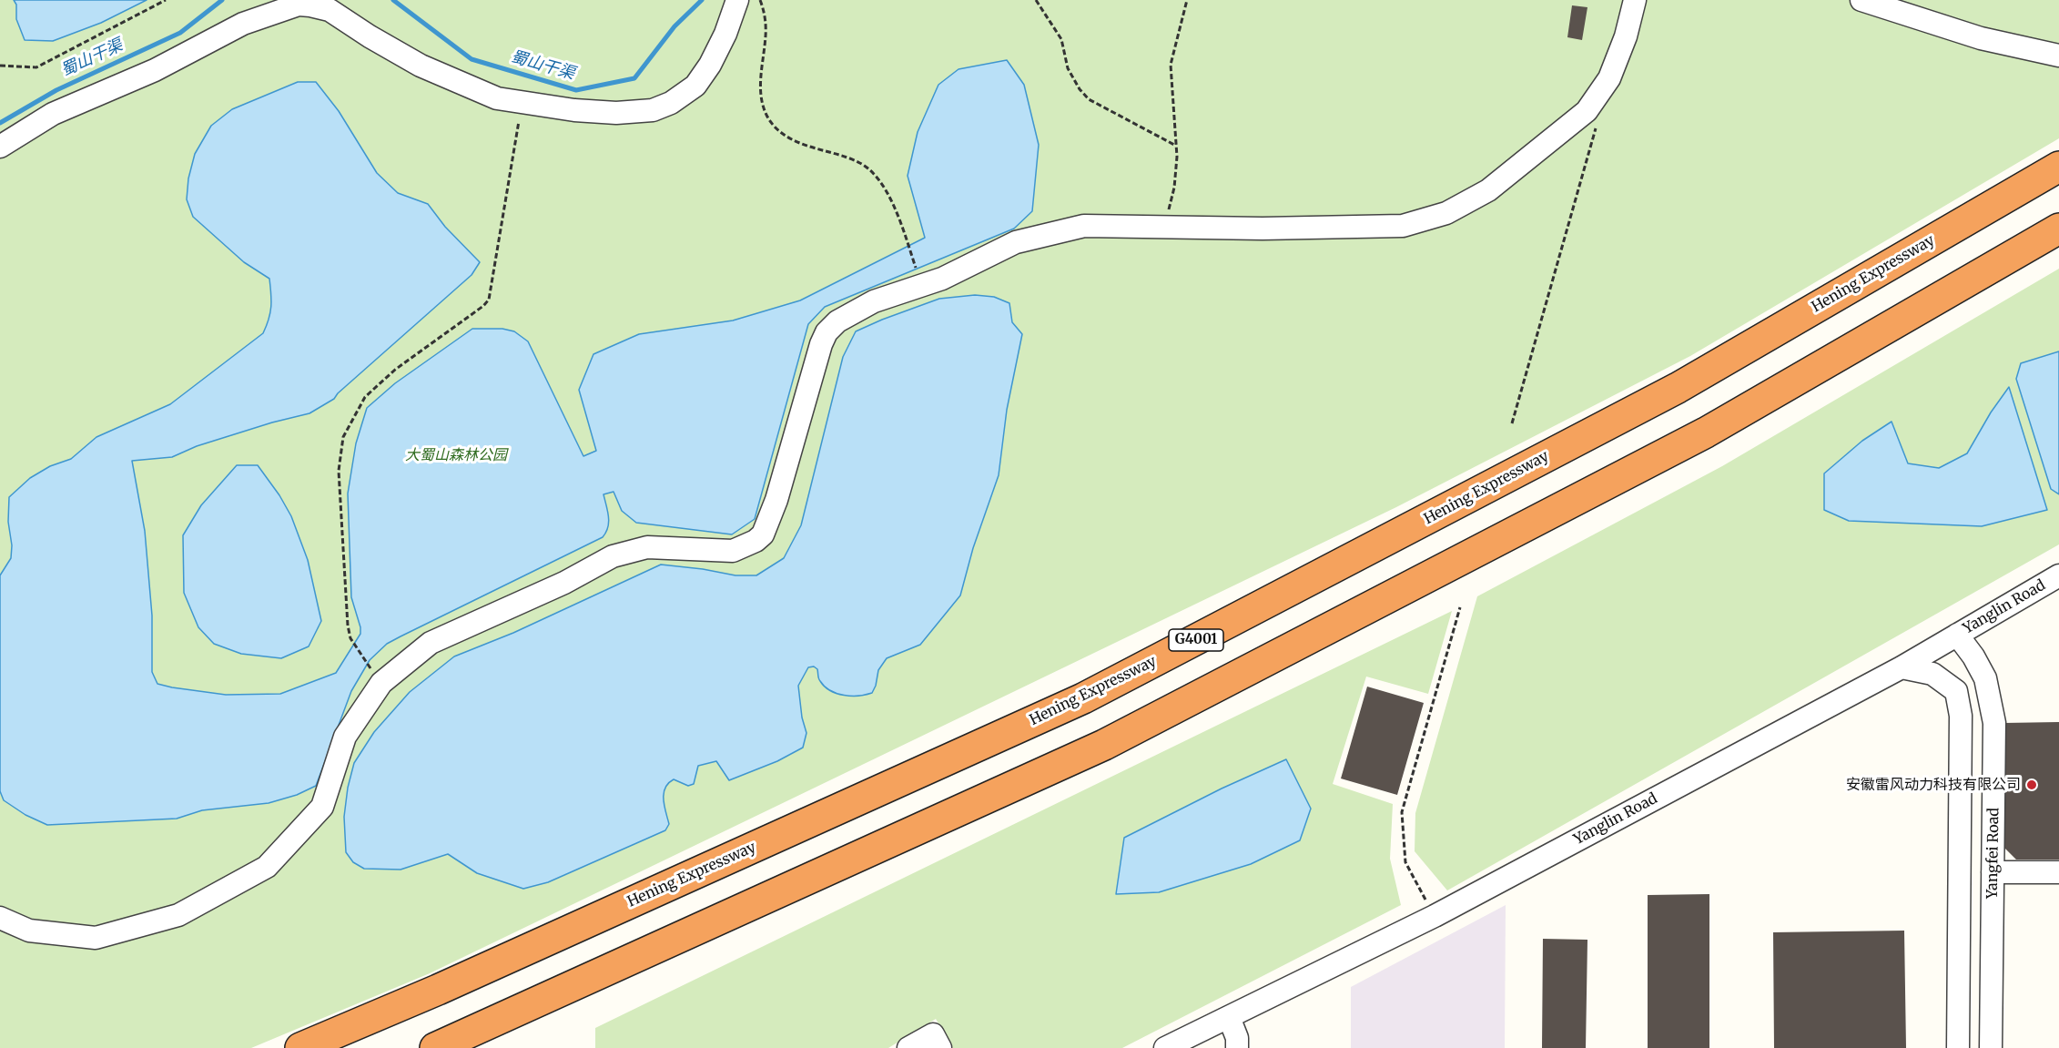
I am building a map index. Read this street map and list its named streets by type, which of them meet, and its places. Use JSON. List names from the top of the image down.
{
  "streets": {
    "highway": ["Hening Expressway", "G4001"],
    "street": ["Yanglin Road", "Yangfei Road"]
  },
  "crossings": [
    ["Yanglin Road", "Yangfei Road"]
  ],
  "water": ["蜀山干渠"],
  "parks": ["大蜀山森林公园"],
  "places": ["安徽雷风动力科技有限公司"]
}
